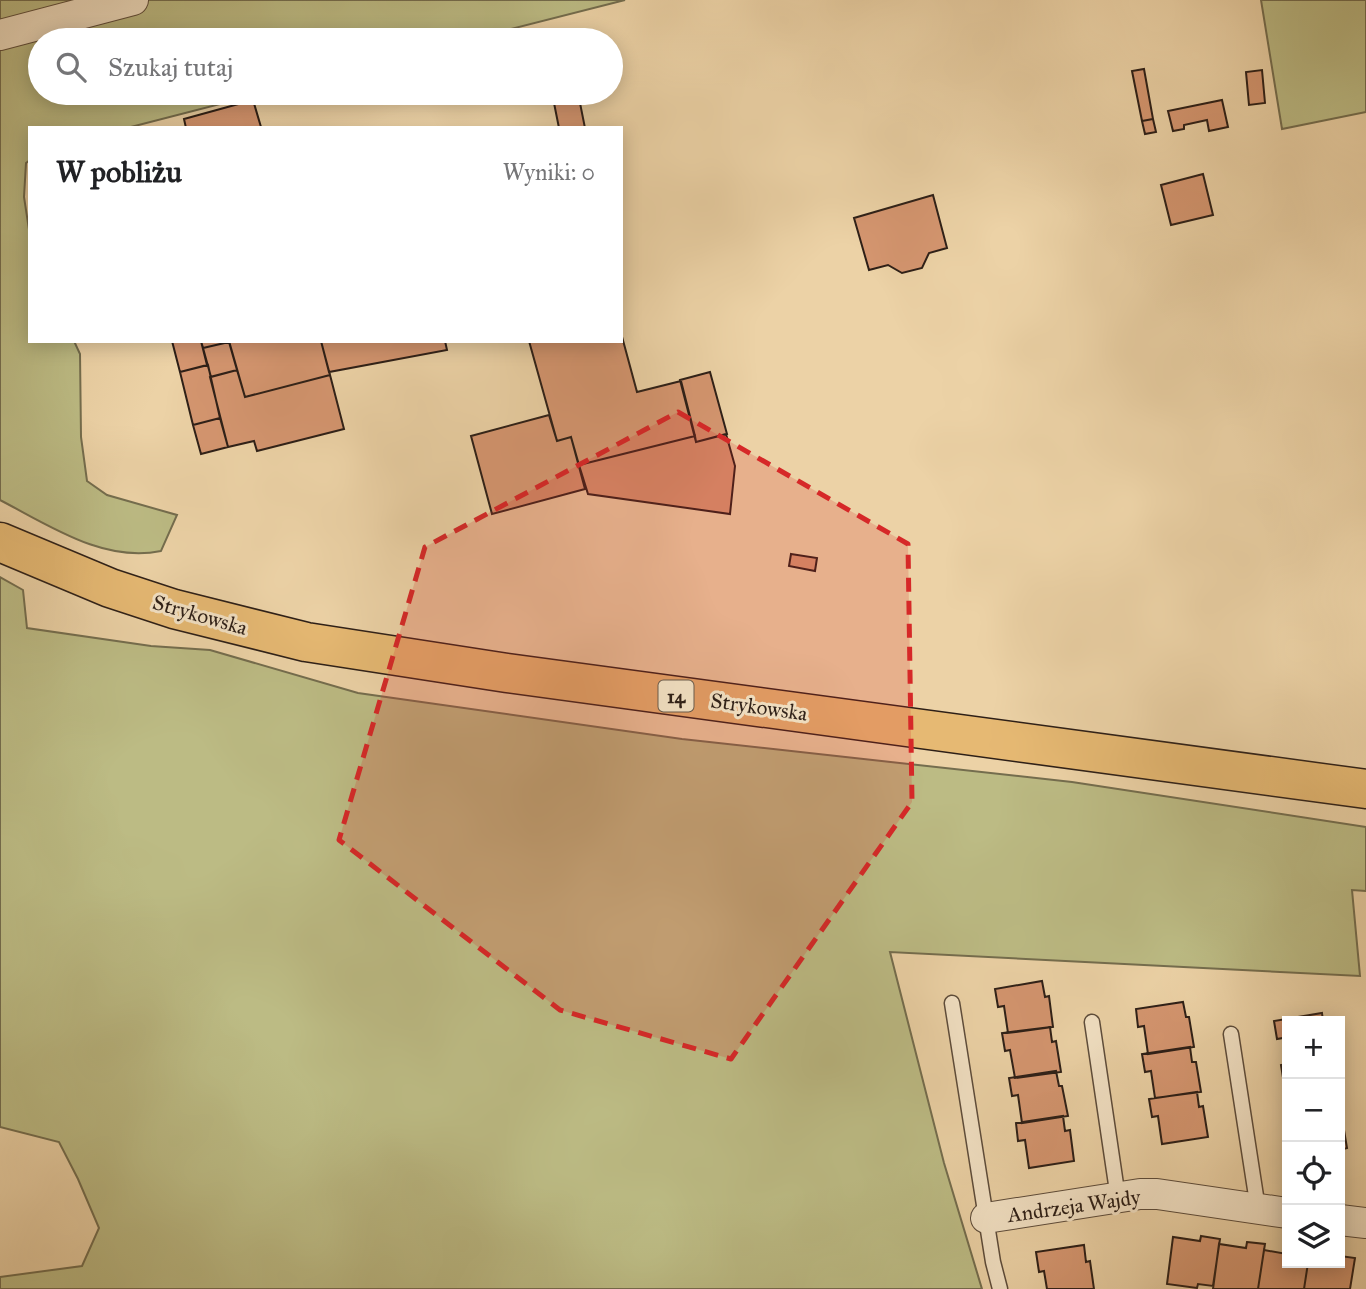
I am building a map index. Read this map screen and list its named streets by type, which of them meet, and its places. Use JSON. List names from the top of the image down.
{
  "streets": {
    "main road": ["Strykowska", "14"],
    "street": ["Andrzeja Wajdy"]
  },
  "page": {
    "search": "Szukaj tutaj",
    "heading": ["W pobliżu", "Wyniki: 0"],
    "map_buttons": ["+", "−"]
  }
}
